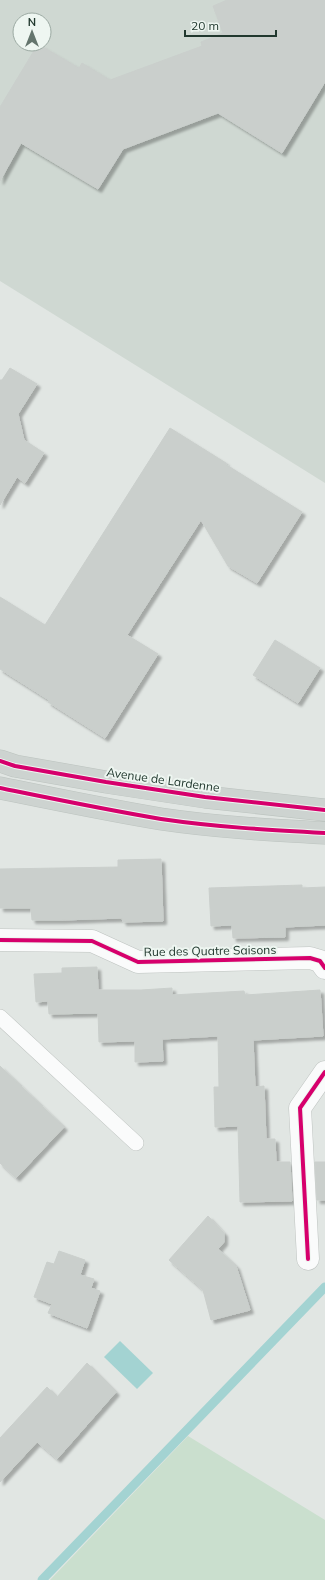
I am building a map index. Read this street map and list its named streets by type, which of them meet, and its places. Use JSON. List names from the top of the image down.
{
  "streets": {
    "main road": ["Avenue de Lardenne"],
    "street": ["Rue des Quatre Saisons"]
  },
  "scale_bar": "20 m",
  "north": "top"
}
